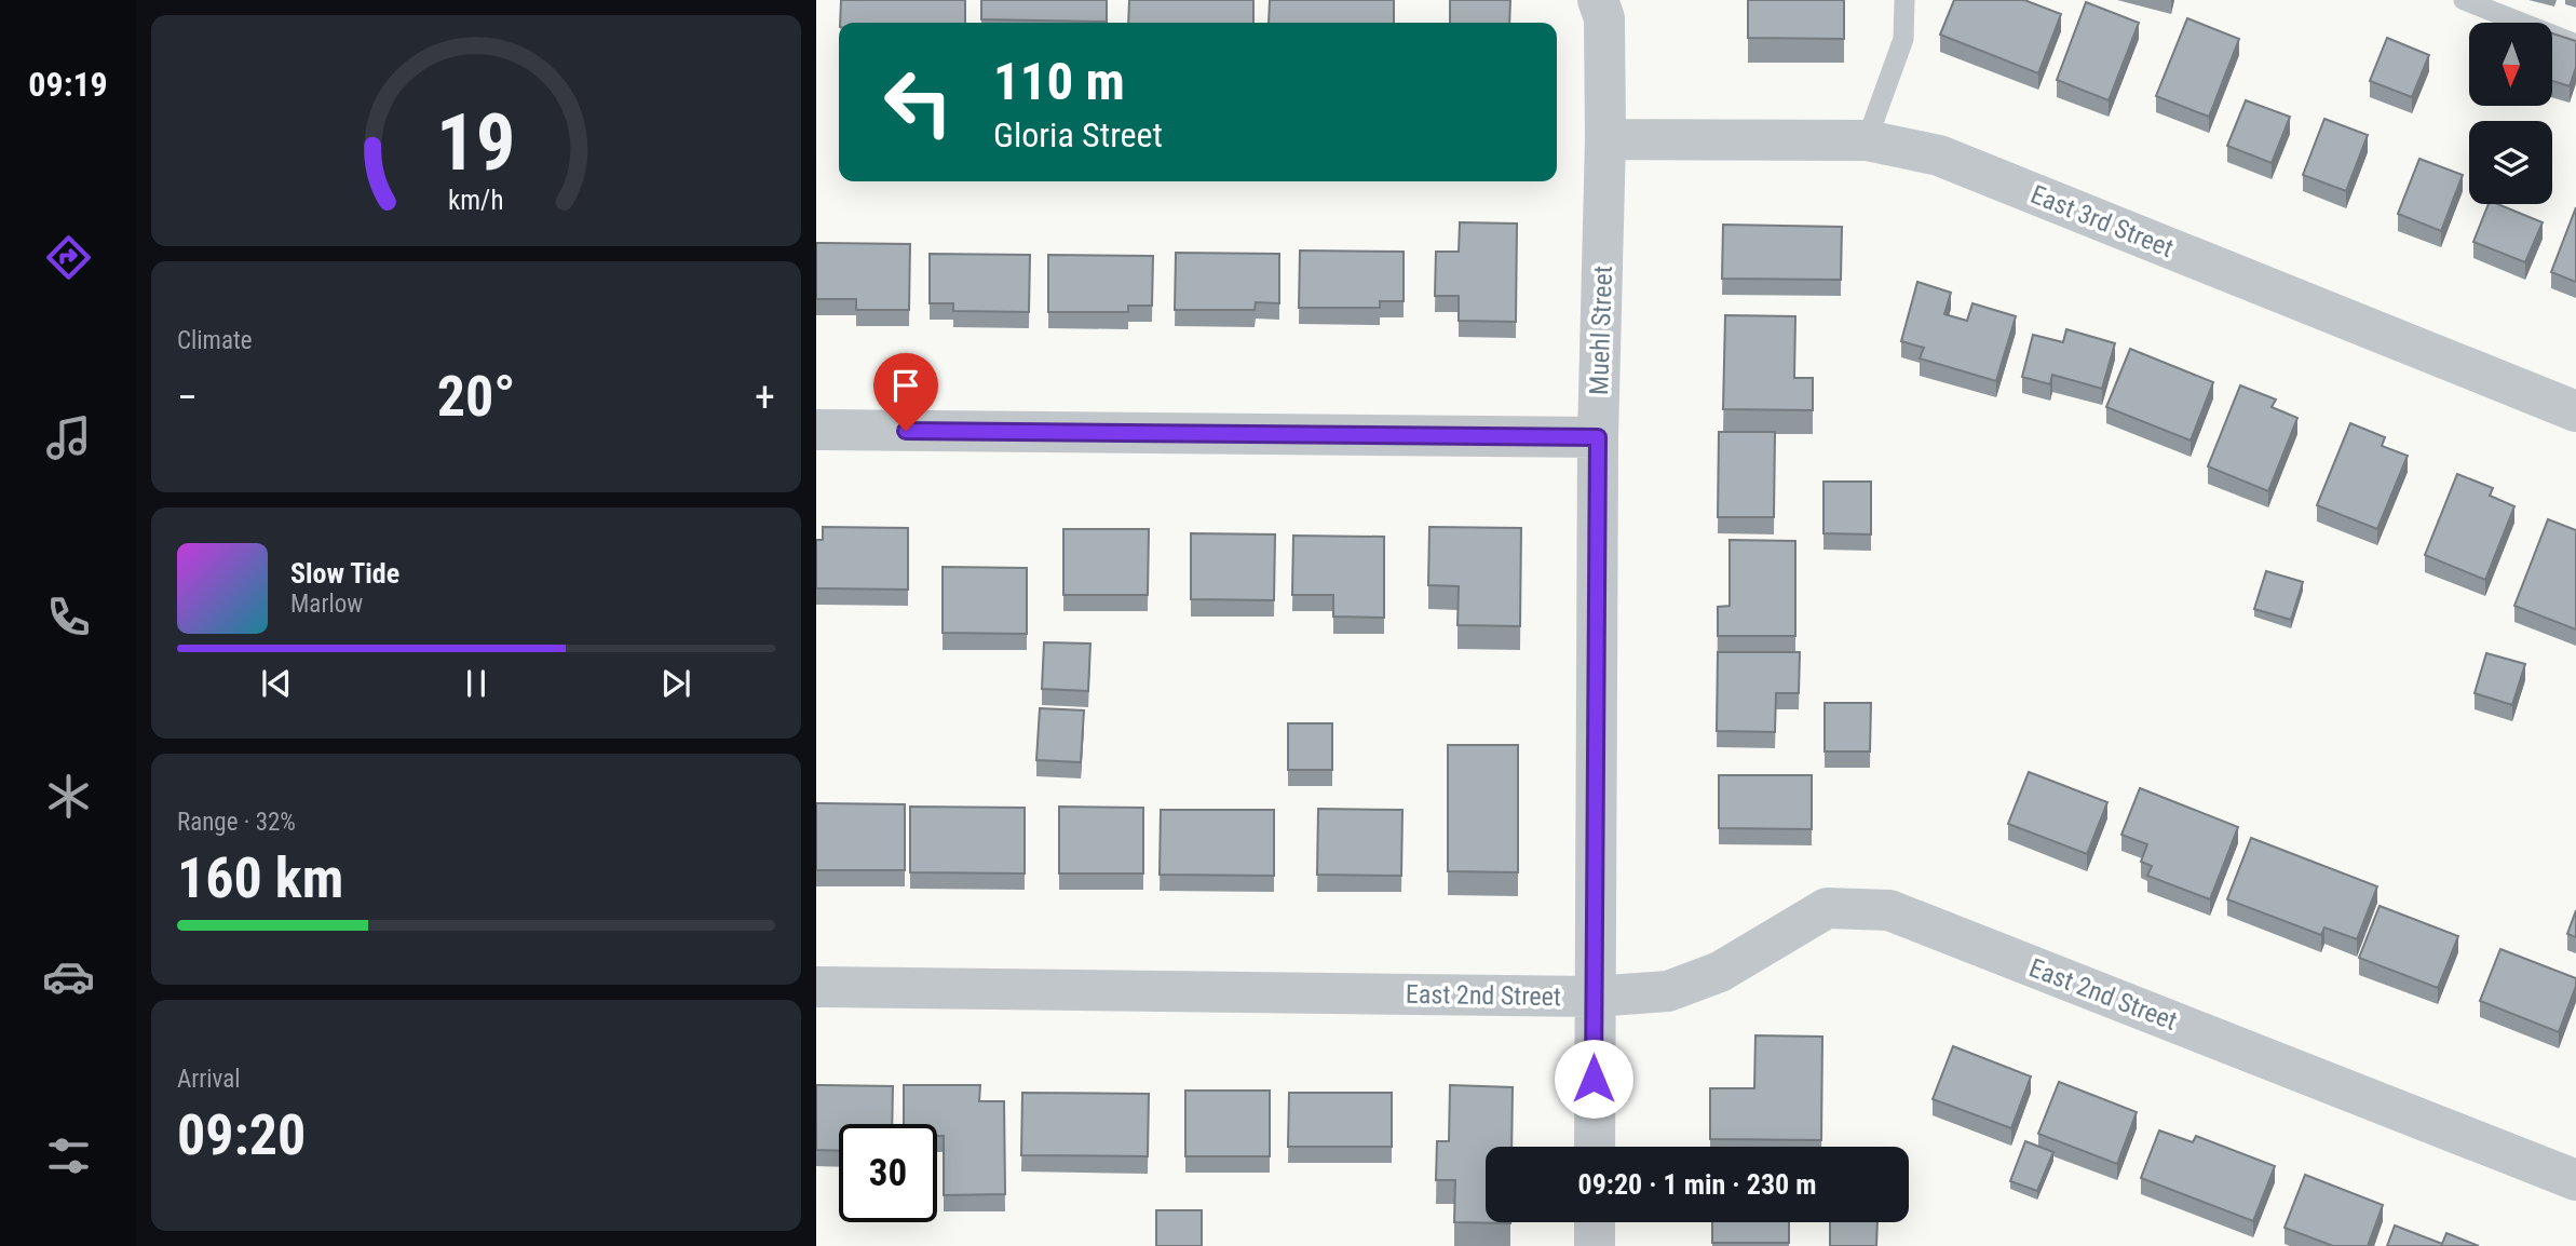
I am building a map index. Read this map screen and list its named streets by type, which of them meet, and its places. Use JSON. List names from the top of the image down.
{
  "streets": {
    "street": ["East 3rd Street", "Muehl Street", "East 2nd Street"]
  },
  "crossings": [
    ["East 3rd Street", "Muehl Street"],
    ["Muehl Street", "East 2nd Street"]
  ],
  "north": "bottom",
  "page": {
    "tabs": "09:19",
    "turn": ["110 m", "Gloria Street"],
    "tile": [
      "Climate",
      ["Range · 32%", "160 km"],
      ["Arrival", "09:20"]
    ],
    "heat": ["−", "20°", "+"],
    "song": ["Slow Tide", "Marlow"],
    "limit": "30",
    "trip": "09:20 · 1 min · 230 m",
    "gauge": ["19", "km/h"]
  }
}
